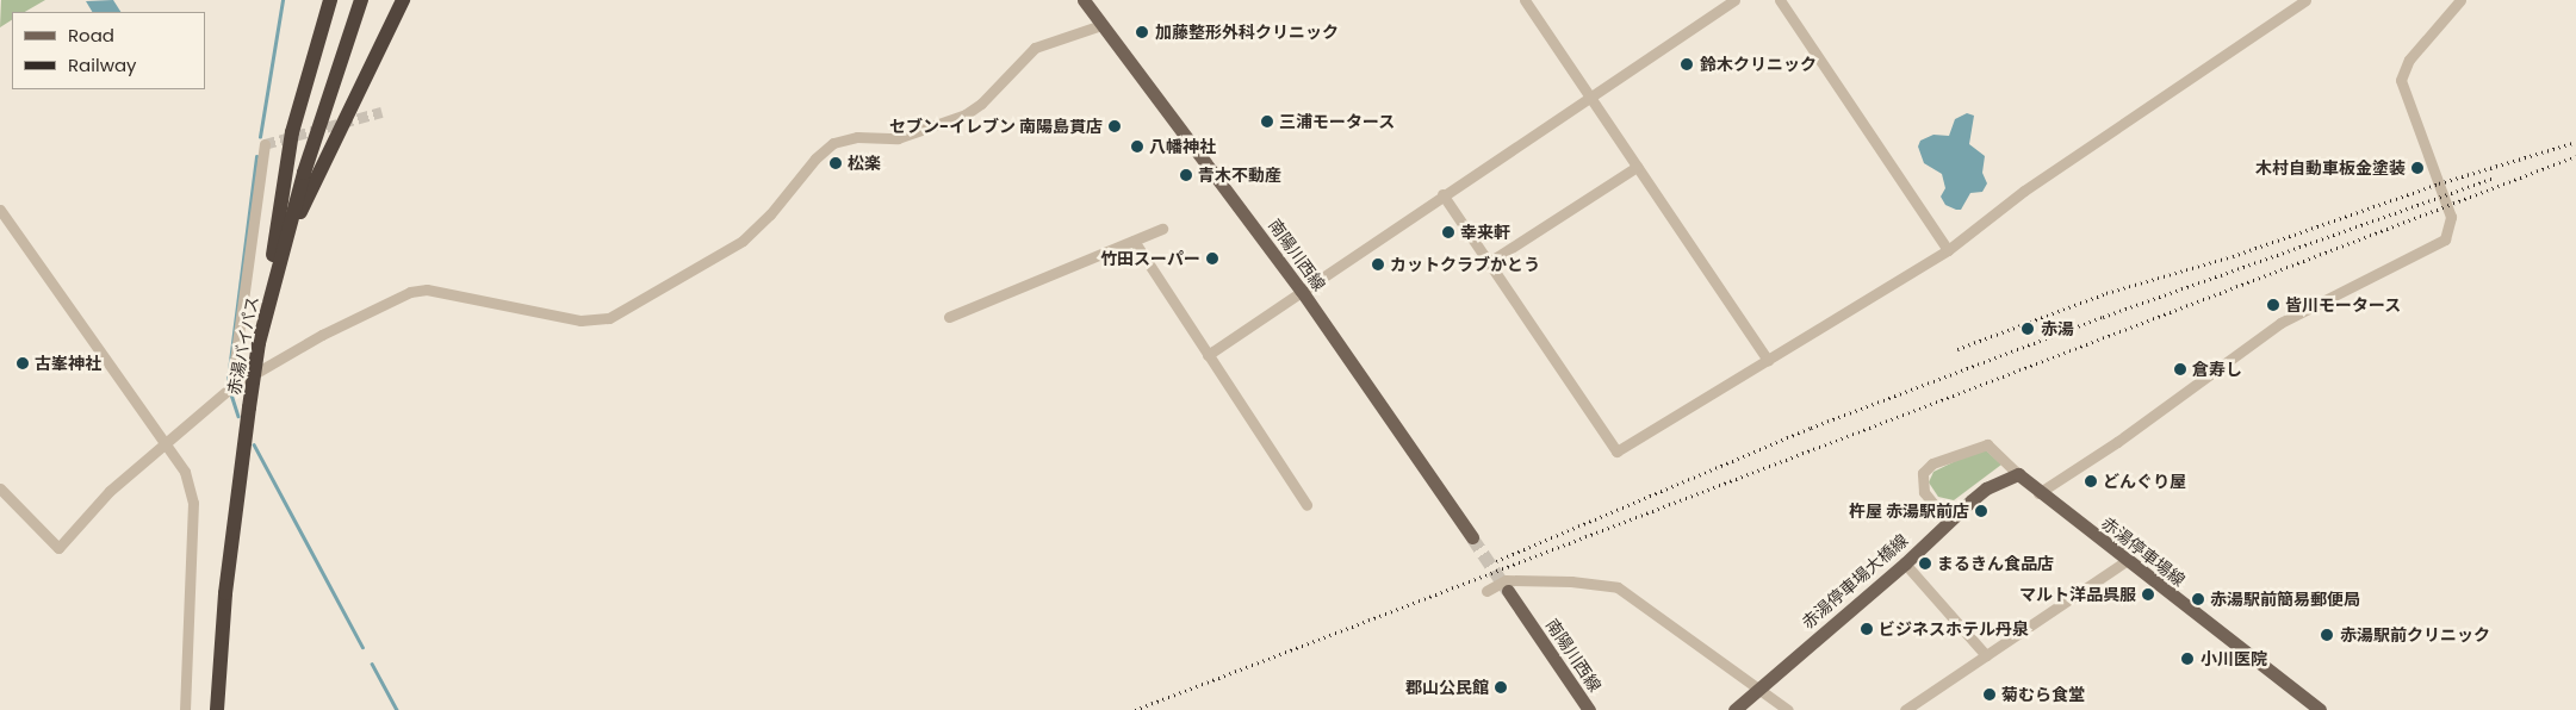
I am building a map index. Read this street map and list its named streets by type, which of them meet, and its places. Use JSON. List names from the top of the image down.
{
  "streets": {
    "highway": ["赤湯バイパス"],
    "main road": ["南陽川西線", "赤湯停車場線", "赤湯停車場大橋線"]
  },
  "crossings": [
    ["赤湯停車場線", "赤湯停車場大橋線"]
  ],
  "places": [
    "加藤整形外科クリニック",
    "鈴木クリニック",
    "三浦モータース",
    "セブン-イレブン 南陽島貫店",
    "八幡神社",
    "松楽",
    "木村自動車板金塗装",
    "青木不動産",
    "幸来軒",
    "竹田スーパー",
    "カットクラブかとう",
    "皆川モータース",
    "赤湯",
    "古峯神社",
    "倉寿し",
    "どんぐり屋",
    "杵屋 赤湯駅前店",
    "まるきん食品店",
    "マルト洋品呉服",
    "赤湯駅前簡易郵便局",
    "ビジネスホテル丹泉",
    "赤湯駅前クリニック",
    "小川医院",
    "郡山公民館",
    "菊むら食堂"
  ],
  "legend": ["Road", "Railway"]
}
